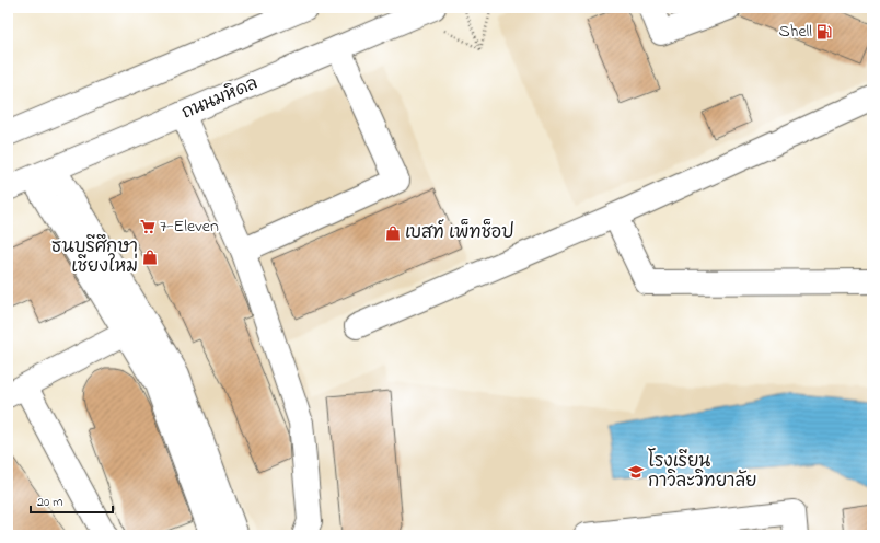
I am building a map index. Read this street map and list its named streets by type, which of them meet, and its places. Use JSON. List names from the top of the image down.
{
  "streets": {
    "street": ["ถนนมหิดล"]
  },
  "places": {
    "fuel station": ["Shell"],
    "supermarket": ["7-Eleven"],
    "shop": ["เบสท์ เพ็ทช็อป", "ธนบุรีศึกษา เชียงใหม่"],
    "school or university": ["โรงเรียน กาวิละวิทยาลัย"]
  },
  "scale_bar": "20 m"
}
